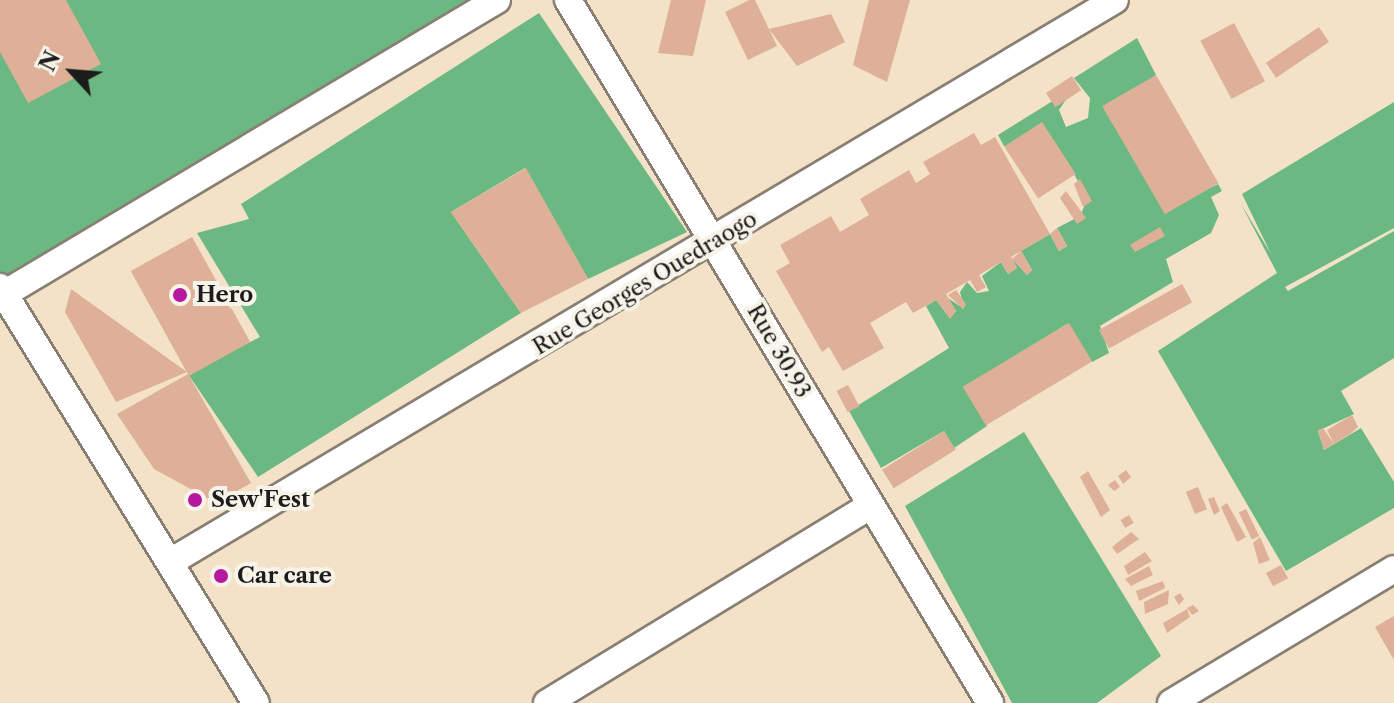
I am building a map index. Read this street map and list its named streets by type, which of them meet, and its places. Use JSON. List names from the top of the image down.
{
  "streets": {
    "street": ["Rue Georges Ouedraogo", "Rue 30.93"]
  },
  "crossings": [
    ["Rue Georges Ouedraogo", "Rue 30.93"]
  ],
  "places": ["Hero", "Sew'Fest", "Car care"],
  "north": "top left"
}
